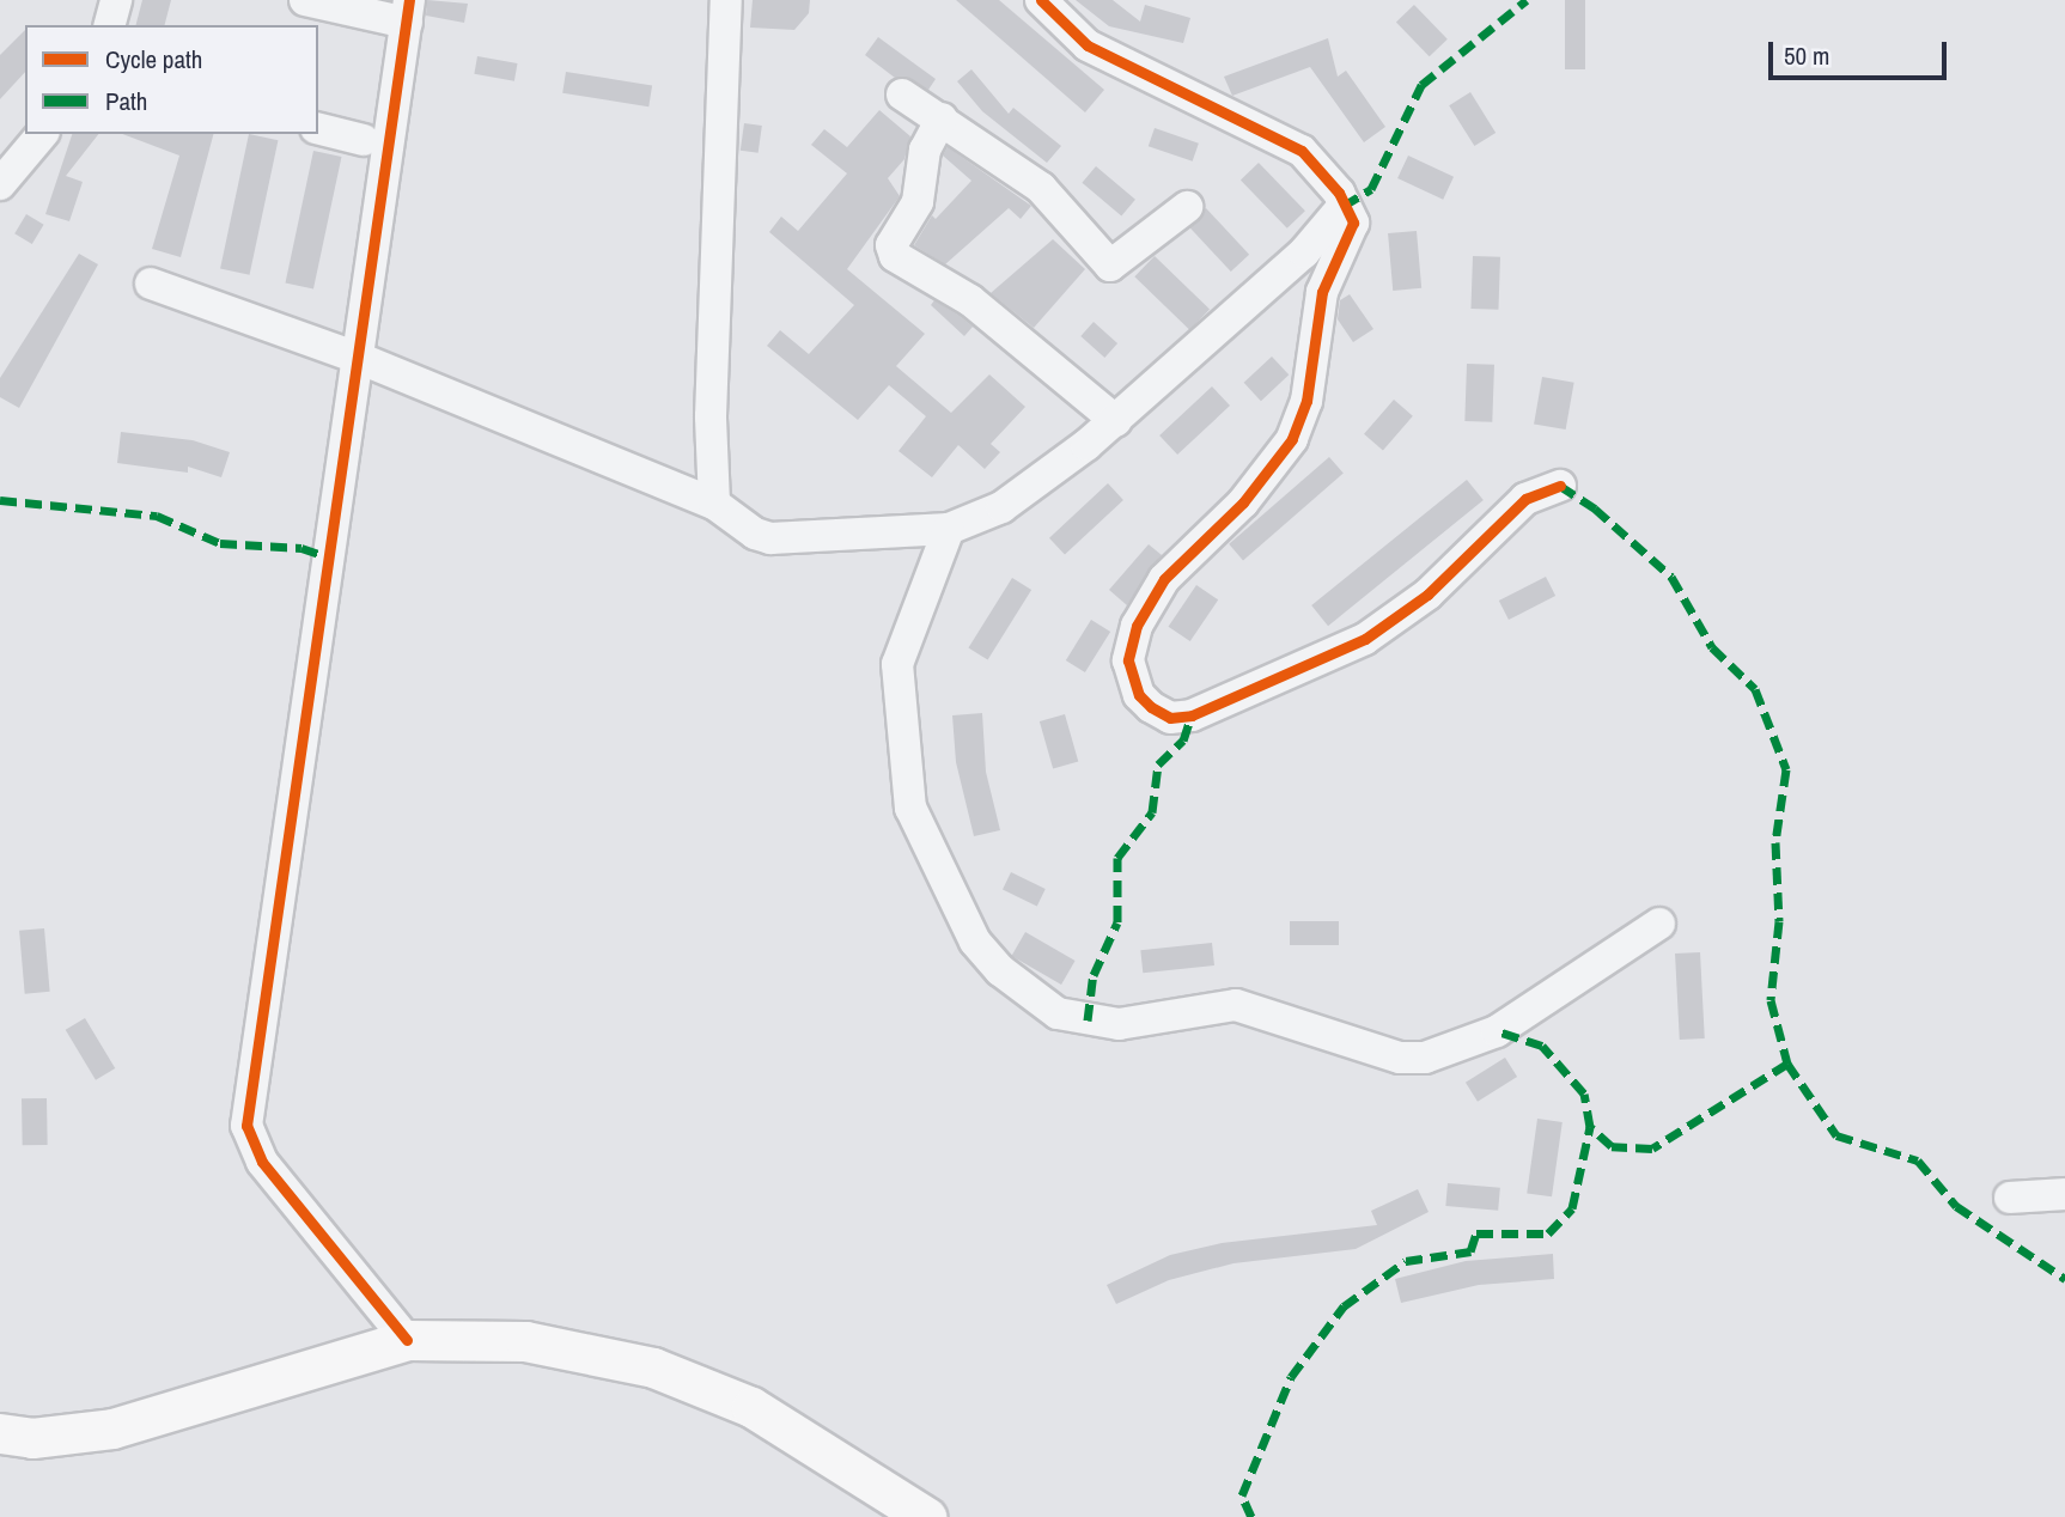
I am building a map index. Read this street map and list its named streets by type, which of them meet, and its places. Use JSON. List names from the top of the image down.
{
  "legend": ["Cycle path", "Path"],
  "scale_bar": "50 m"
}
